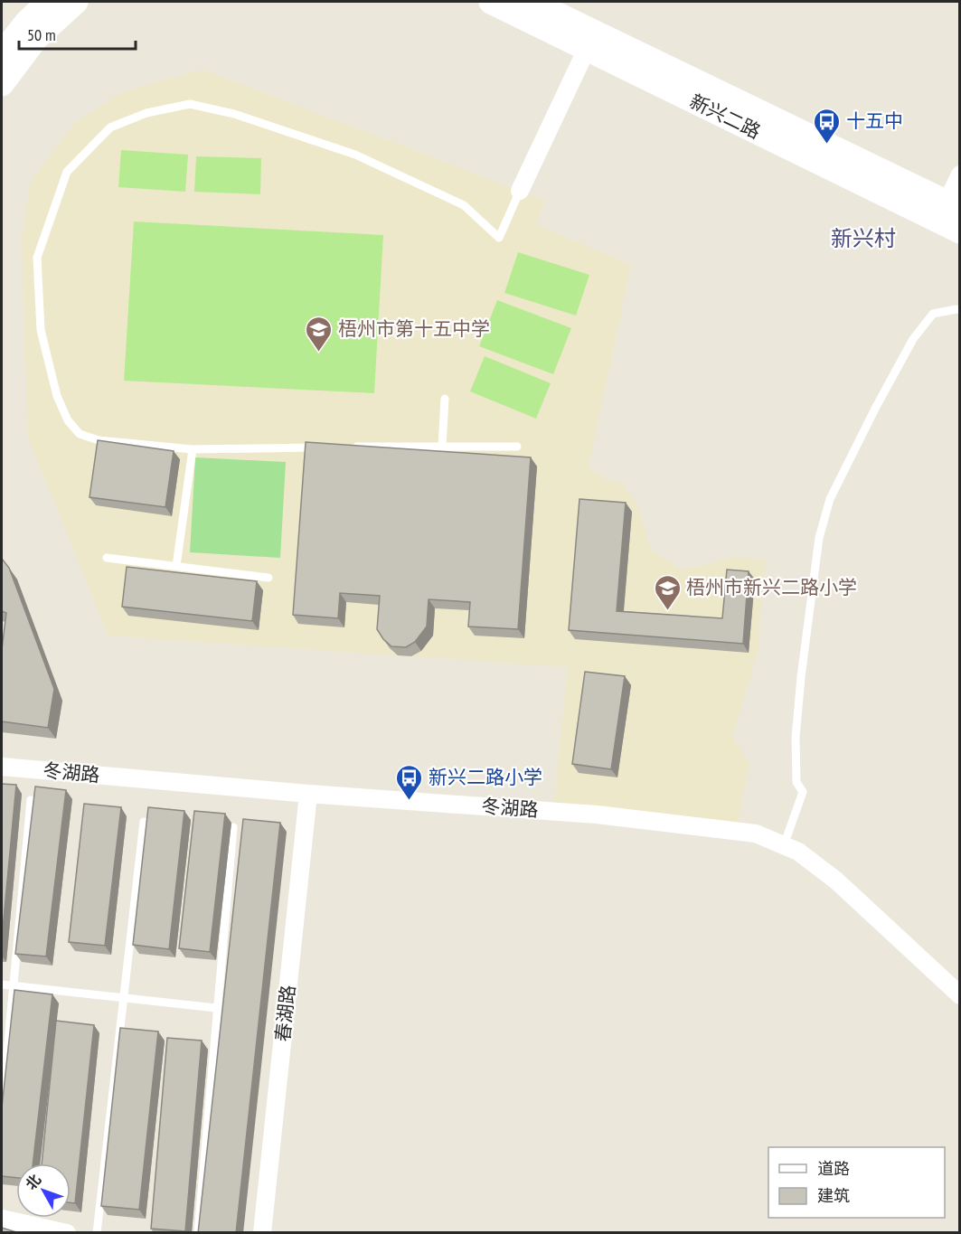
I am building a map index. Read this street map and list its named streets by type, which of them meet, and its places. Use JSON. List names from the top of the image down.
{
  "streets": {
    "main road": ["新兴二路"],
    "street": ["冬湖路", "春湖路"]
  },
  "crossings": [
    ["冬湖路", "春湖路"]
  ],
  "districts": ["新兴村"],
  "places": {
    "bus stop": ["十五中", "新兴二路小学"],
    "school or university": ["梧州市第十五中学", "梧州市新兴二路小学"]
  },
  "legend": ["道路", "建筑"],
  "scale_bar": "50 m",
  "north": "top left"
}
